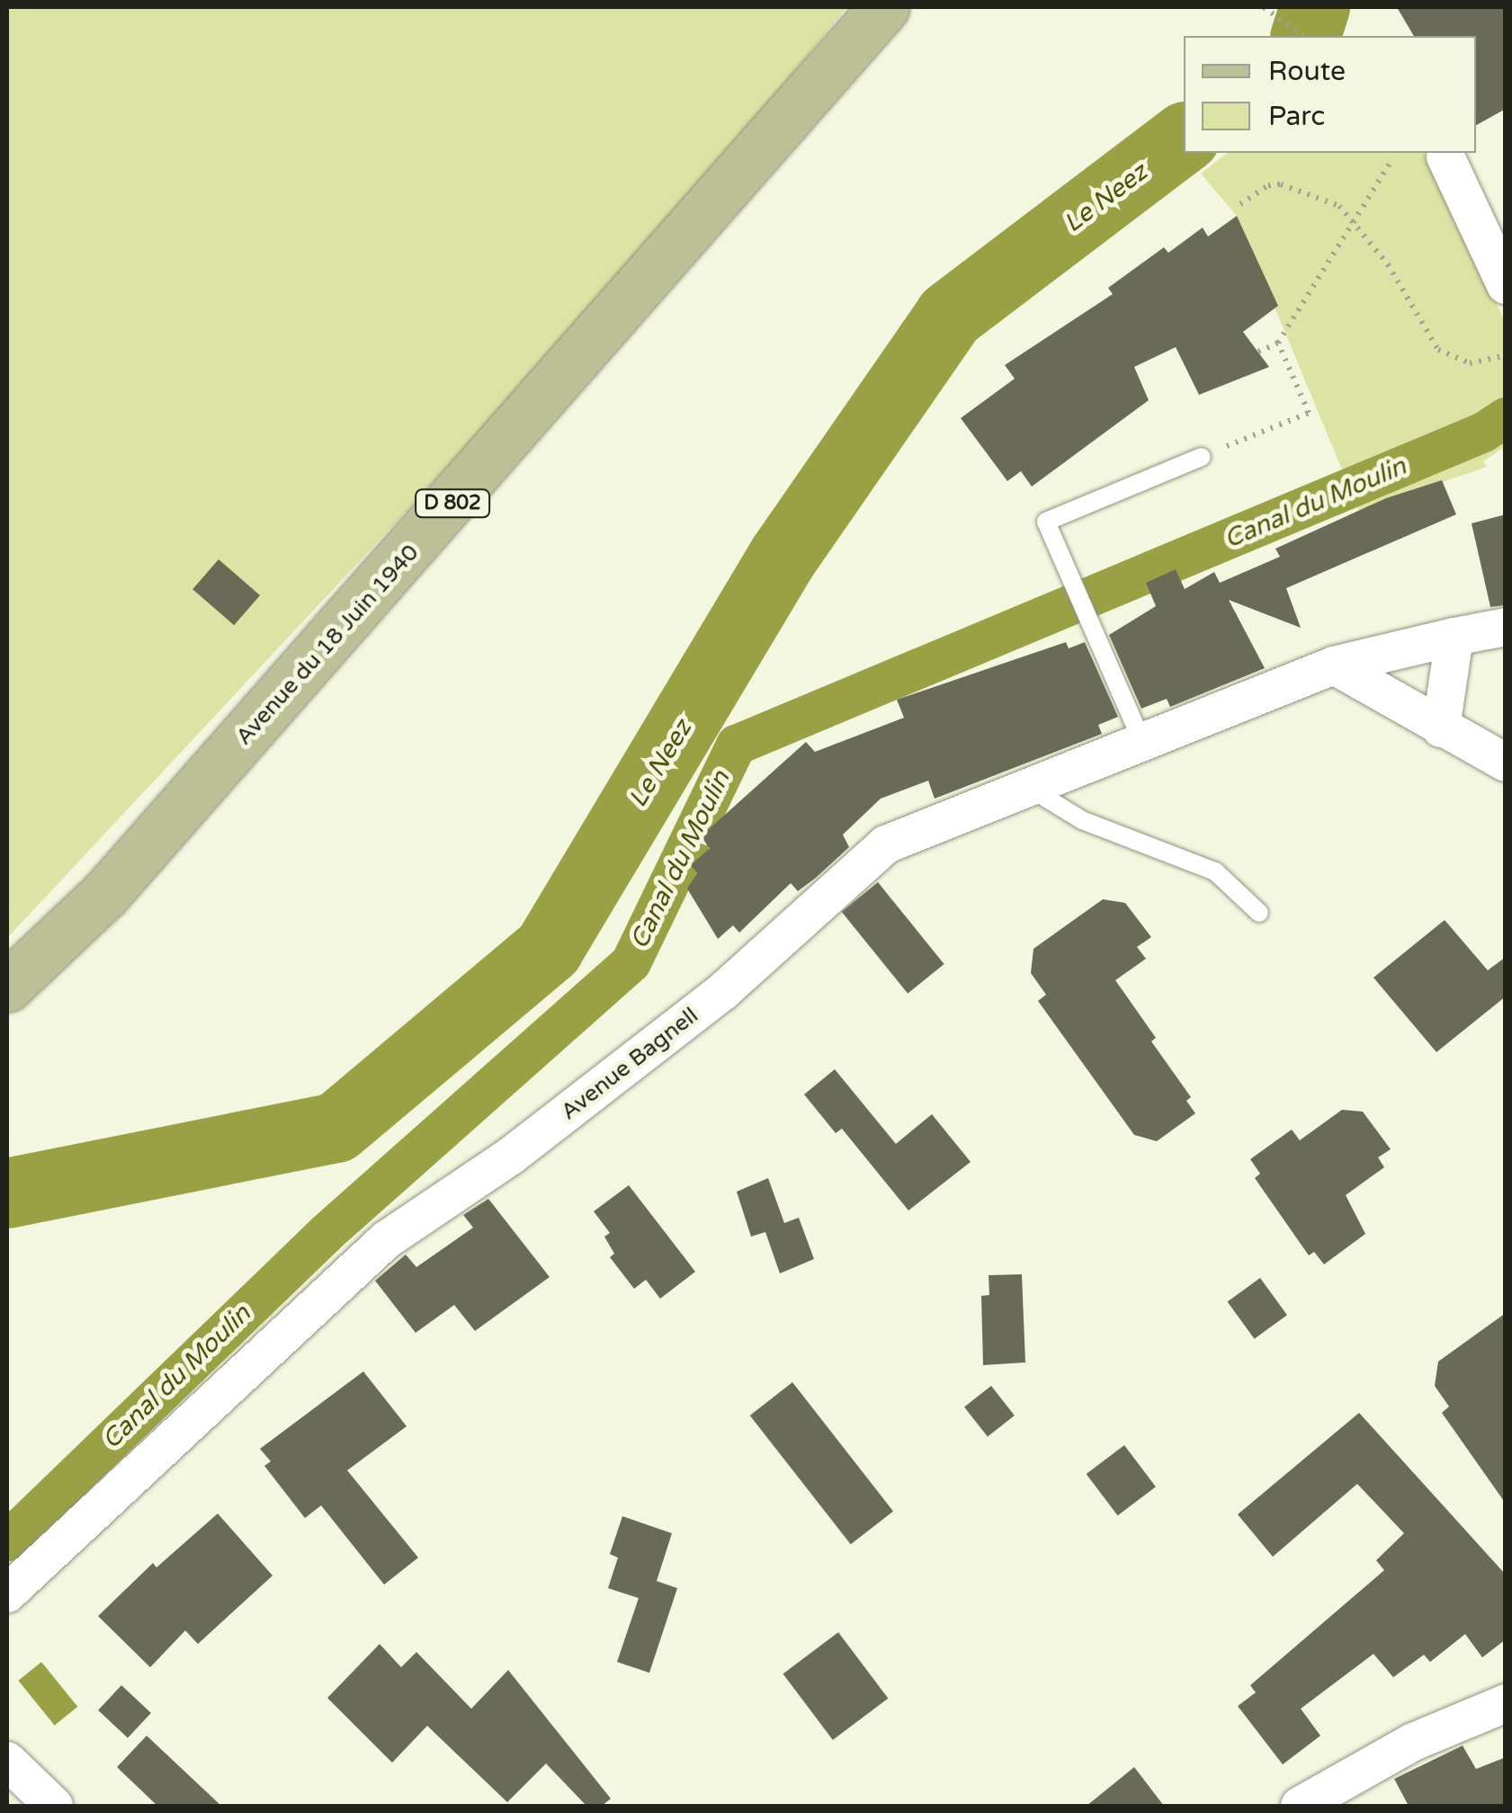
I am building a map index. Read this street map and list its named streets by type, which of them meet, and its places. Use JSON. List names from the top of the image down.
{
  "streets": {
    "main road": ["D 802", "Avenue du 18 Juin 1940"],
    "street": ["Avenue Bagnell"]
  },
  "water": ["Le Neez", "Canal du Moulin"],
  "legend": ["Route", "Parc"]
}
